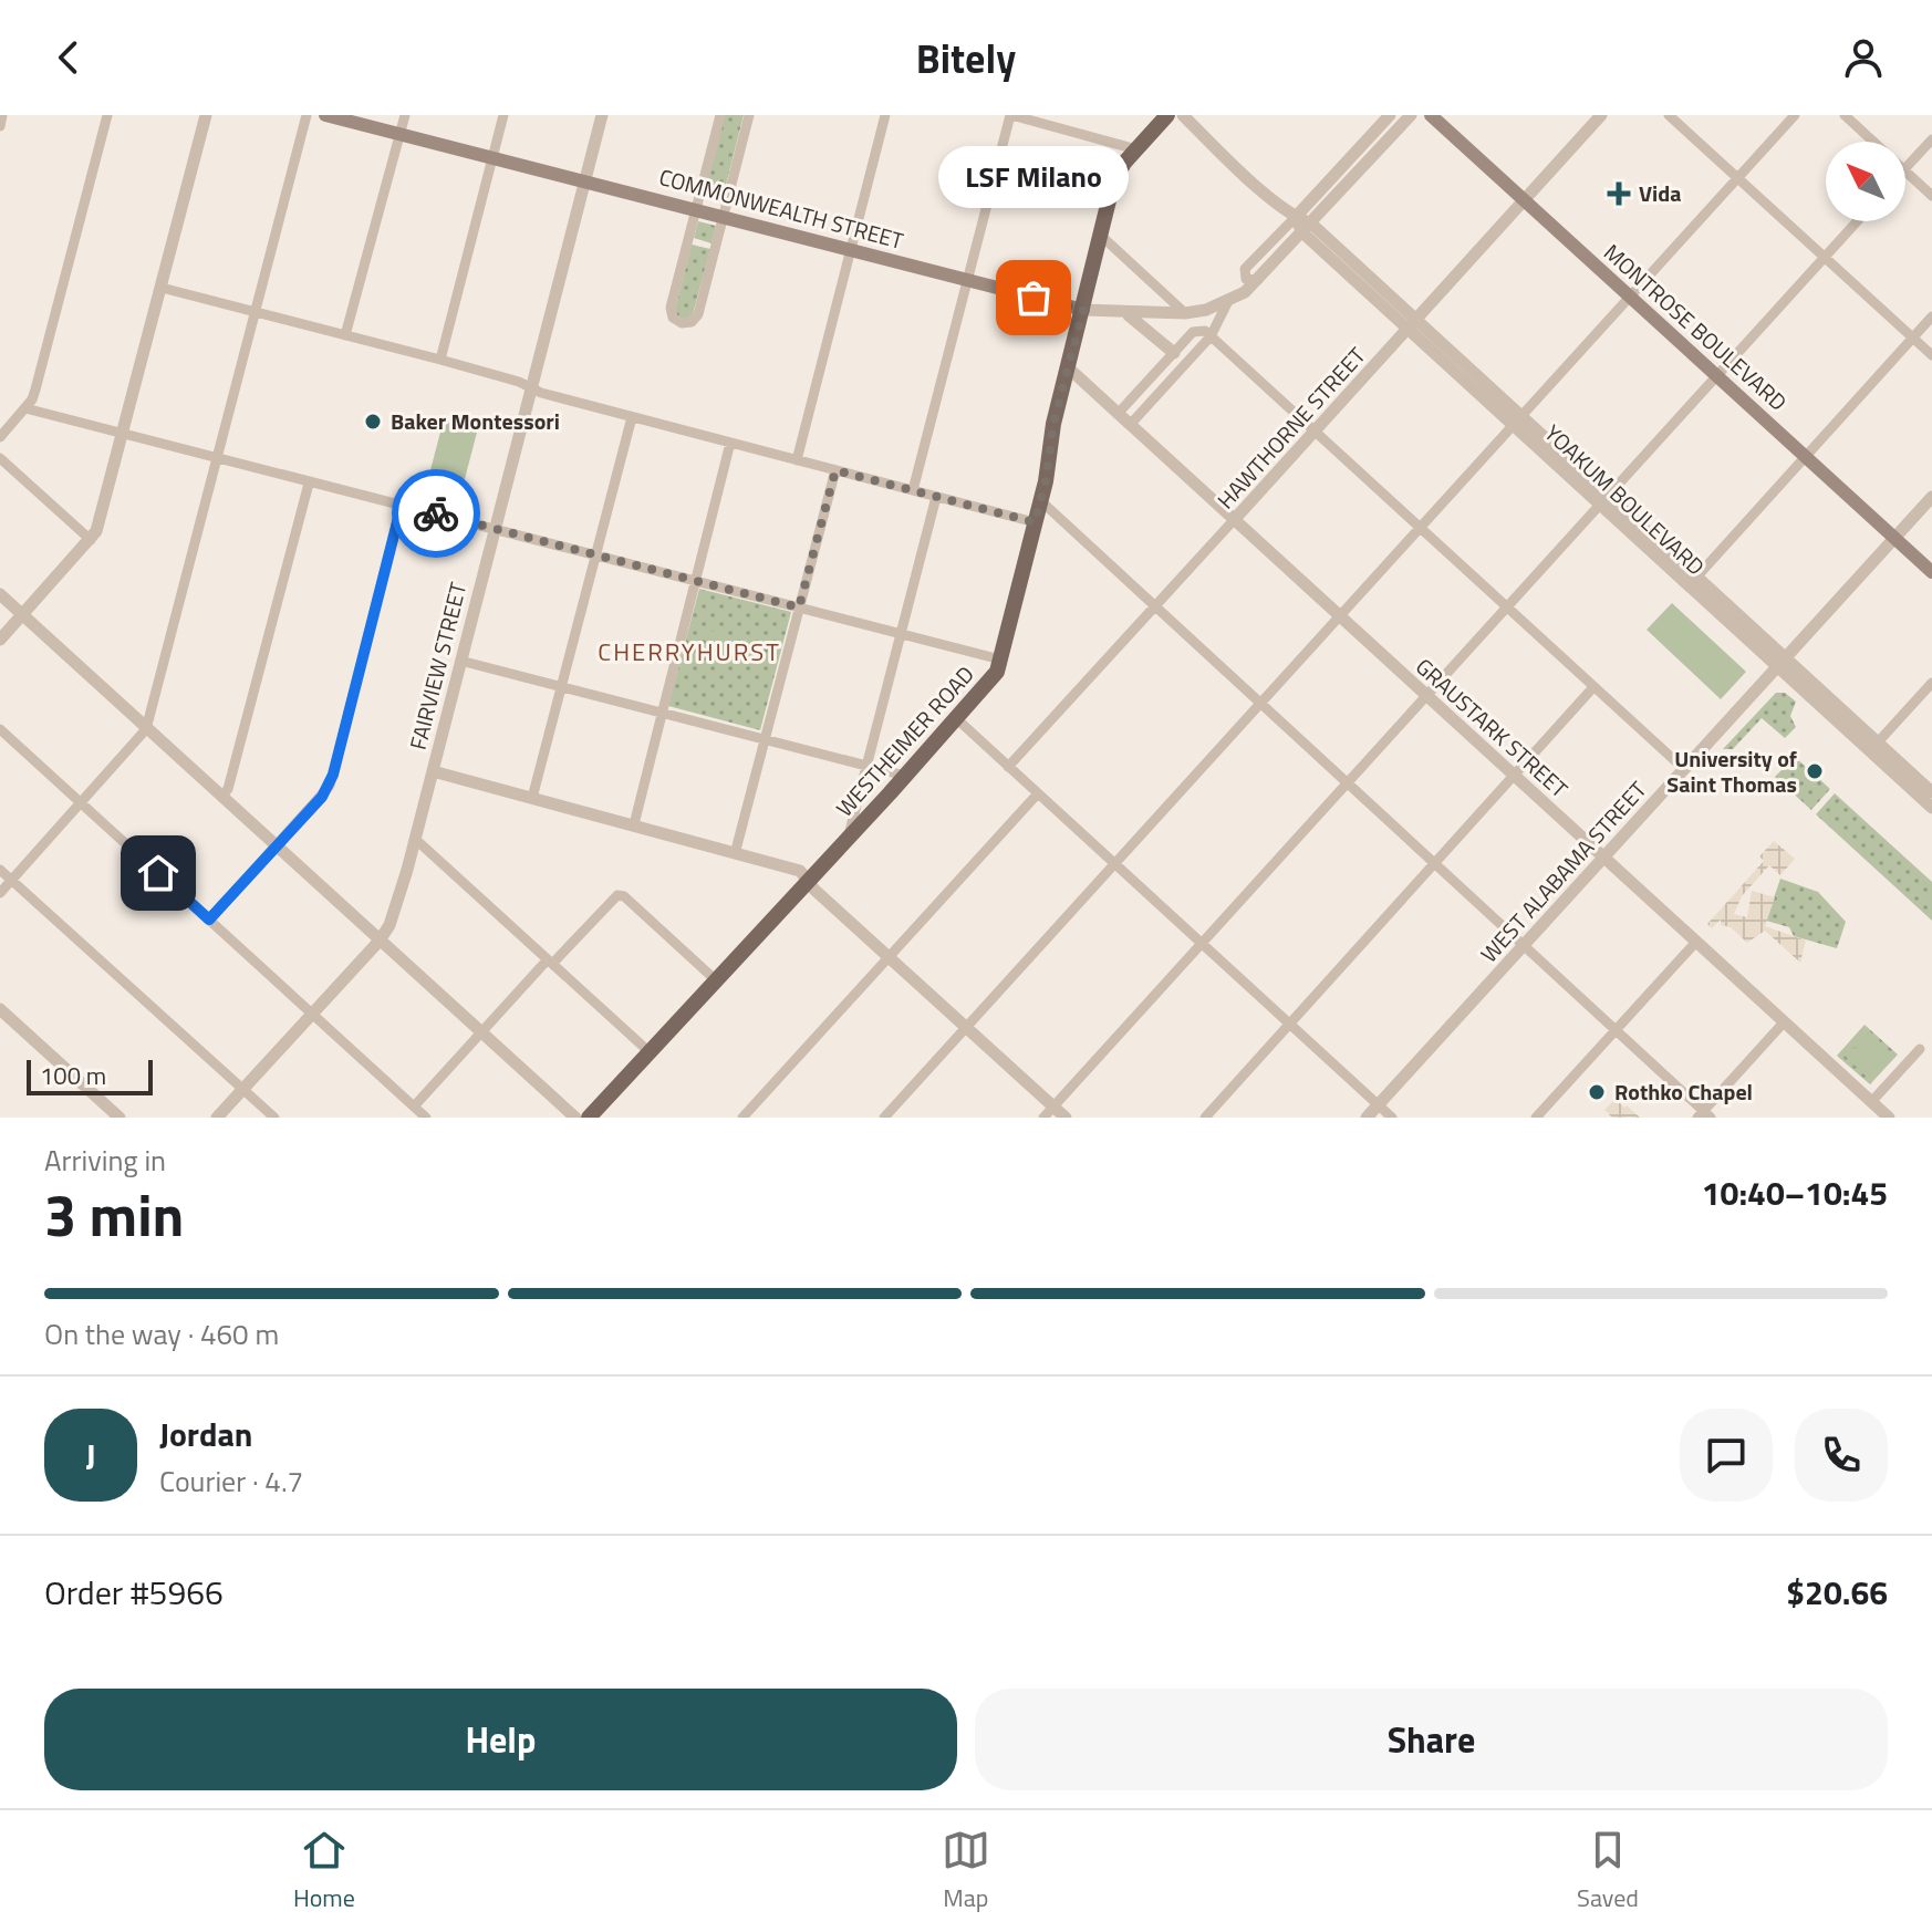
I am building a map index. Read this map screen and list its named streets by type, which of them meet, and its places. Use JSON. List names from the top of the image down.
{
  "streets": {
    "main road": ["COMMONWEALTH STREET", "MONTROSE BOULEVARD", "WESTHEIMER ROAD"],
    "street": [
      "HAWTHORNE STREET",
      "YOAKUM BOULEVARD",
      "FAIRVIEW STREET",
      "GRAUSTARK STREET",
      "WEST ALABAMA STREET"
    ]
  },
  "crossings": [
    ["COMMONWEALTH STREET", "YOAKUM BOULEVARD"],
    ["COMMONWEALTH STREET", "FAIRVIEW STREET"],
    ["COMMONWEALTH STREET", "WESTHEIMER ROAD"],
    ["MONTROSE BOULEVARD", "HAWTHORNE STREET"],
    ["MONTROSE BOULEVARD", "WEST ALABAMA STREET"],
    ["HAWTHORNE STREET", "YOAKUM BOULEVARD"],
    ["HAWTHORNE STREET", "GRAUSTARK STREET"],
    ["YOAKUM BOULEVARD", "WEST ALABAMA STREET"],
    ["GRAUSTARK STREET", "WESTHEIMER ROAD"],
    ["GRAUSTARK STREET", "WEST ALABAMA STREET"]
  ],
  "districts": ["CHERRYHURST"],
  "places": {
    "health": ["Vida"],
    "other": [
      "LSF Milano",
      "Baker Montessori",
      "University of Saint Thomas",
      "Rothko Chapel"
    ]
  },
  "scale_bar": "100 m",
  "north": "top left",
  "page": {
    "header": "Bitely",
    "bubble": "LSF Milano",
    "scale": "100 m",
    "heading": ["3 min", "Arriving in", "10:40–10:45"],
    "panel": [
      "Jordan",
      "Courier · 4.7",
      "Order #5966",
      "$20.66"
    ],
    "bar": "On the way · 460 m",
    "round": "J",
    "buttons": ["Help", "Share"],
    "tabs": ["Home", "Map", "Saved"]
  }
}
